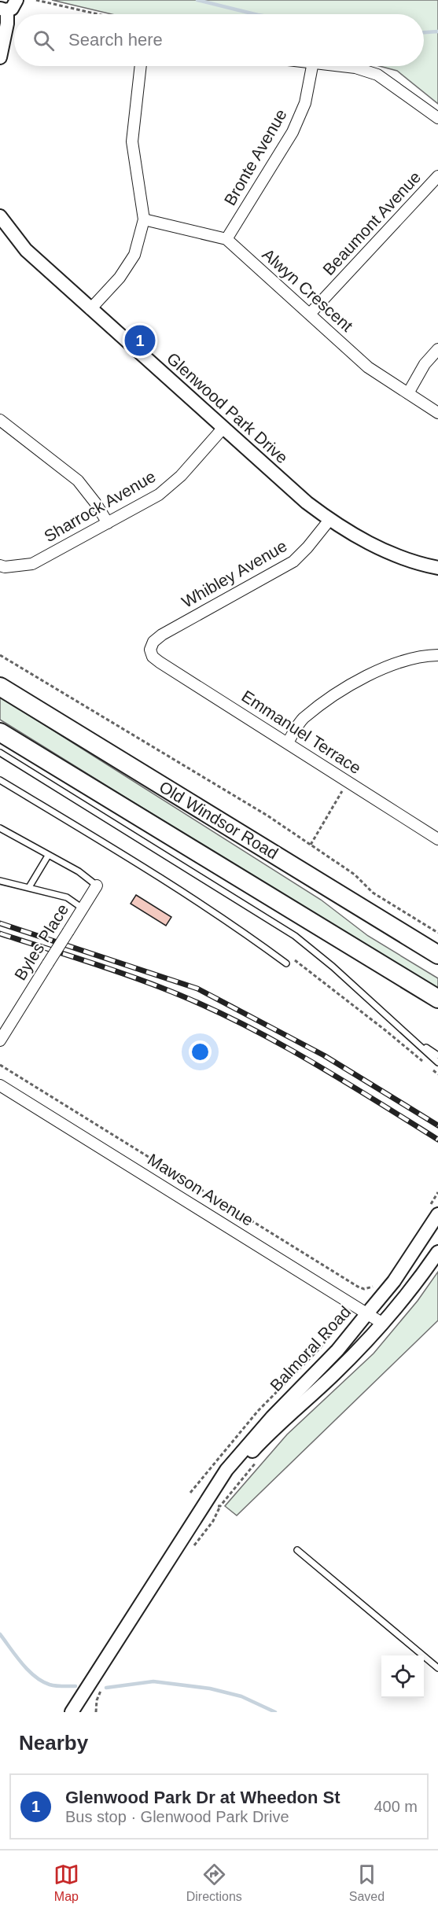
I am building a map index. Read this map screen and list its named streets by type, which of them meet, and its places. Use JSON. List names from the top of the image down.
{
  "streets": {
    "highway": ["Old Windsor Road"],
    "street": [
      "Bronte Avenue",
      "Beaumont Avenue",
      "Alwyn Crescent",
      "Glenwood Park Drive",
      "Sharrock Avenue",
      "Whibley Avenue",
      "Emmanuel Terrace",
      "Byles Place",
      "Mawson Avenue",
      "Balmoral Road"
    ]
  },
  "crossings": [
    ["Bronte Avenue", "Alwyn Crescent"],
    ["Beaumont Avenue", "Alwyn Crescent"],
    ["Glenwood Park Drive", "Sharrock Avenue"],
    ["Glenwood Park Drive", "Whibley Avenue"],
    ["Whibley Avenue", "Emmanuel Terrace"],
    ["Mawson Avenue", "Balmoral Road"]
  ],
  "page": {
    "search": "Search here",
    "pins": "1",
    "heading": "Nearby",
    "list": [
      {
        "mark": "1",
        "name": "Glenwood Park Dr at Wheedon St",
        "note": "Bus stop · Glenwood Park Drive",
        "value": "400 m"
      }
    ],
    "nav": ["Map", "Directions", "Saved"]
  }
}
